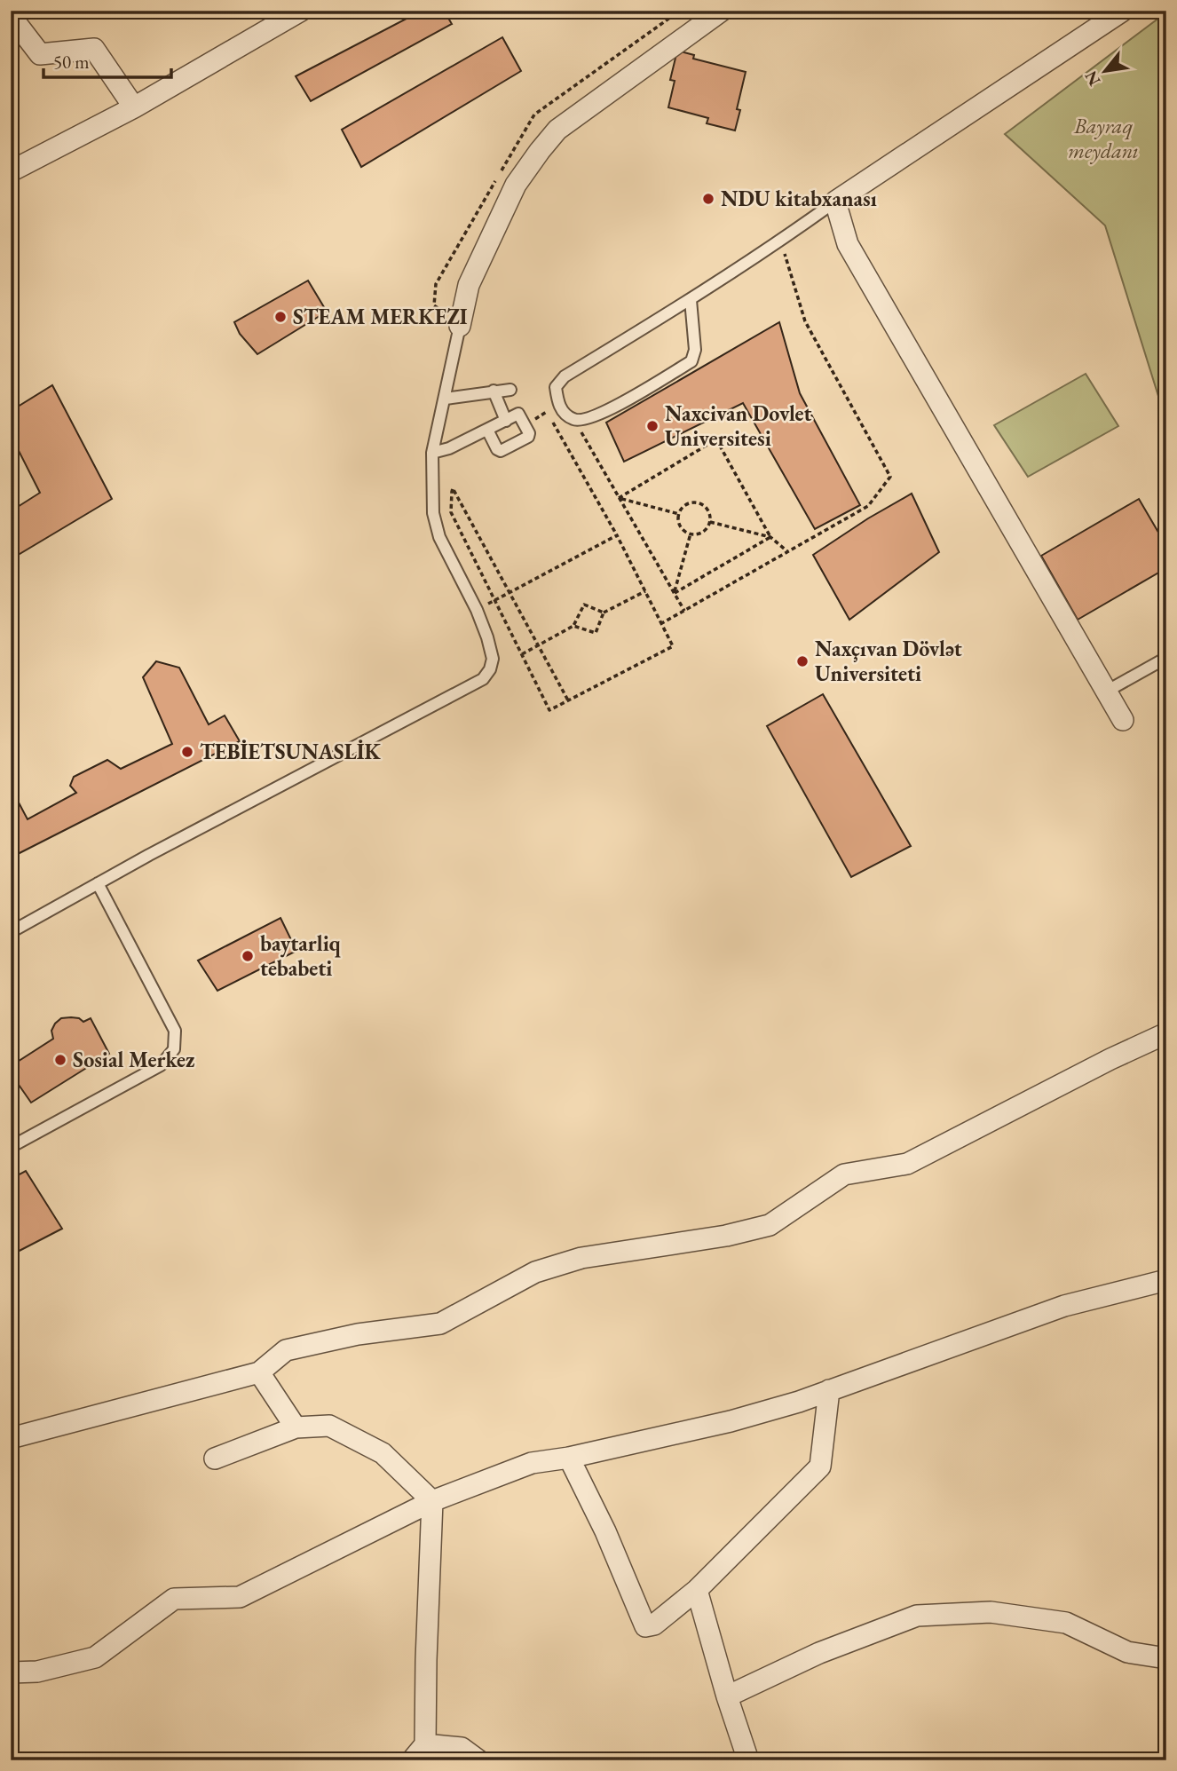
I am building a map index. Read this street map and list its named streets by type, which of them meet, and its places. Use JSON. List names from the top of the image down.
{
  "parks": ["Bayraq meydanı"],
  "places": [
    "NDU kitabxanası",
    "STEAM MERKEZI",
    "Naxcivan Dovlet Universitesi",
    "Naxçıvan Dövlət Universiteti",
    "TEBİETSUNASLİK",
    "baytarliq tebabeti",
    "Sosial Merkez"
  ],
  "scale_bar": "50 m",
  "north": "bottom left"
}
